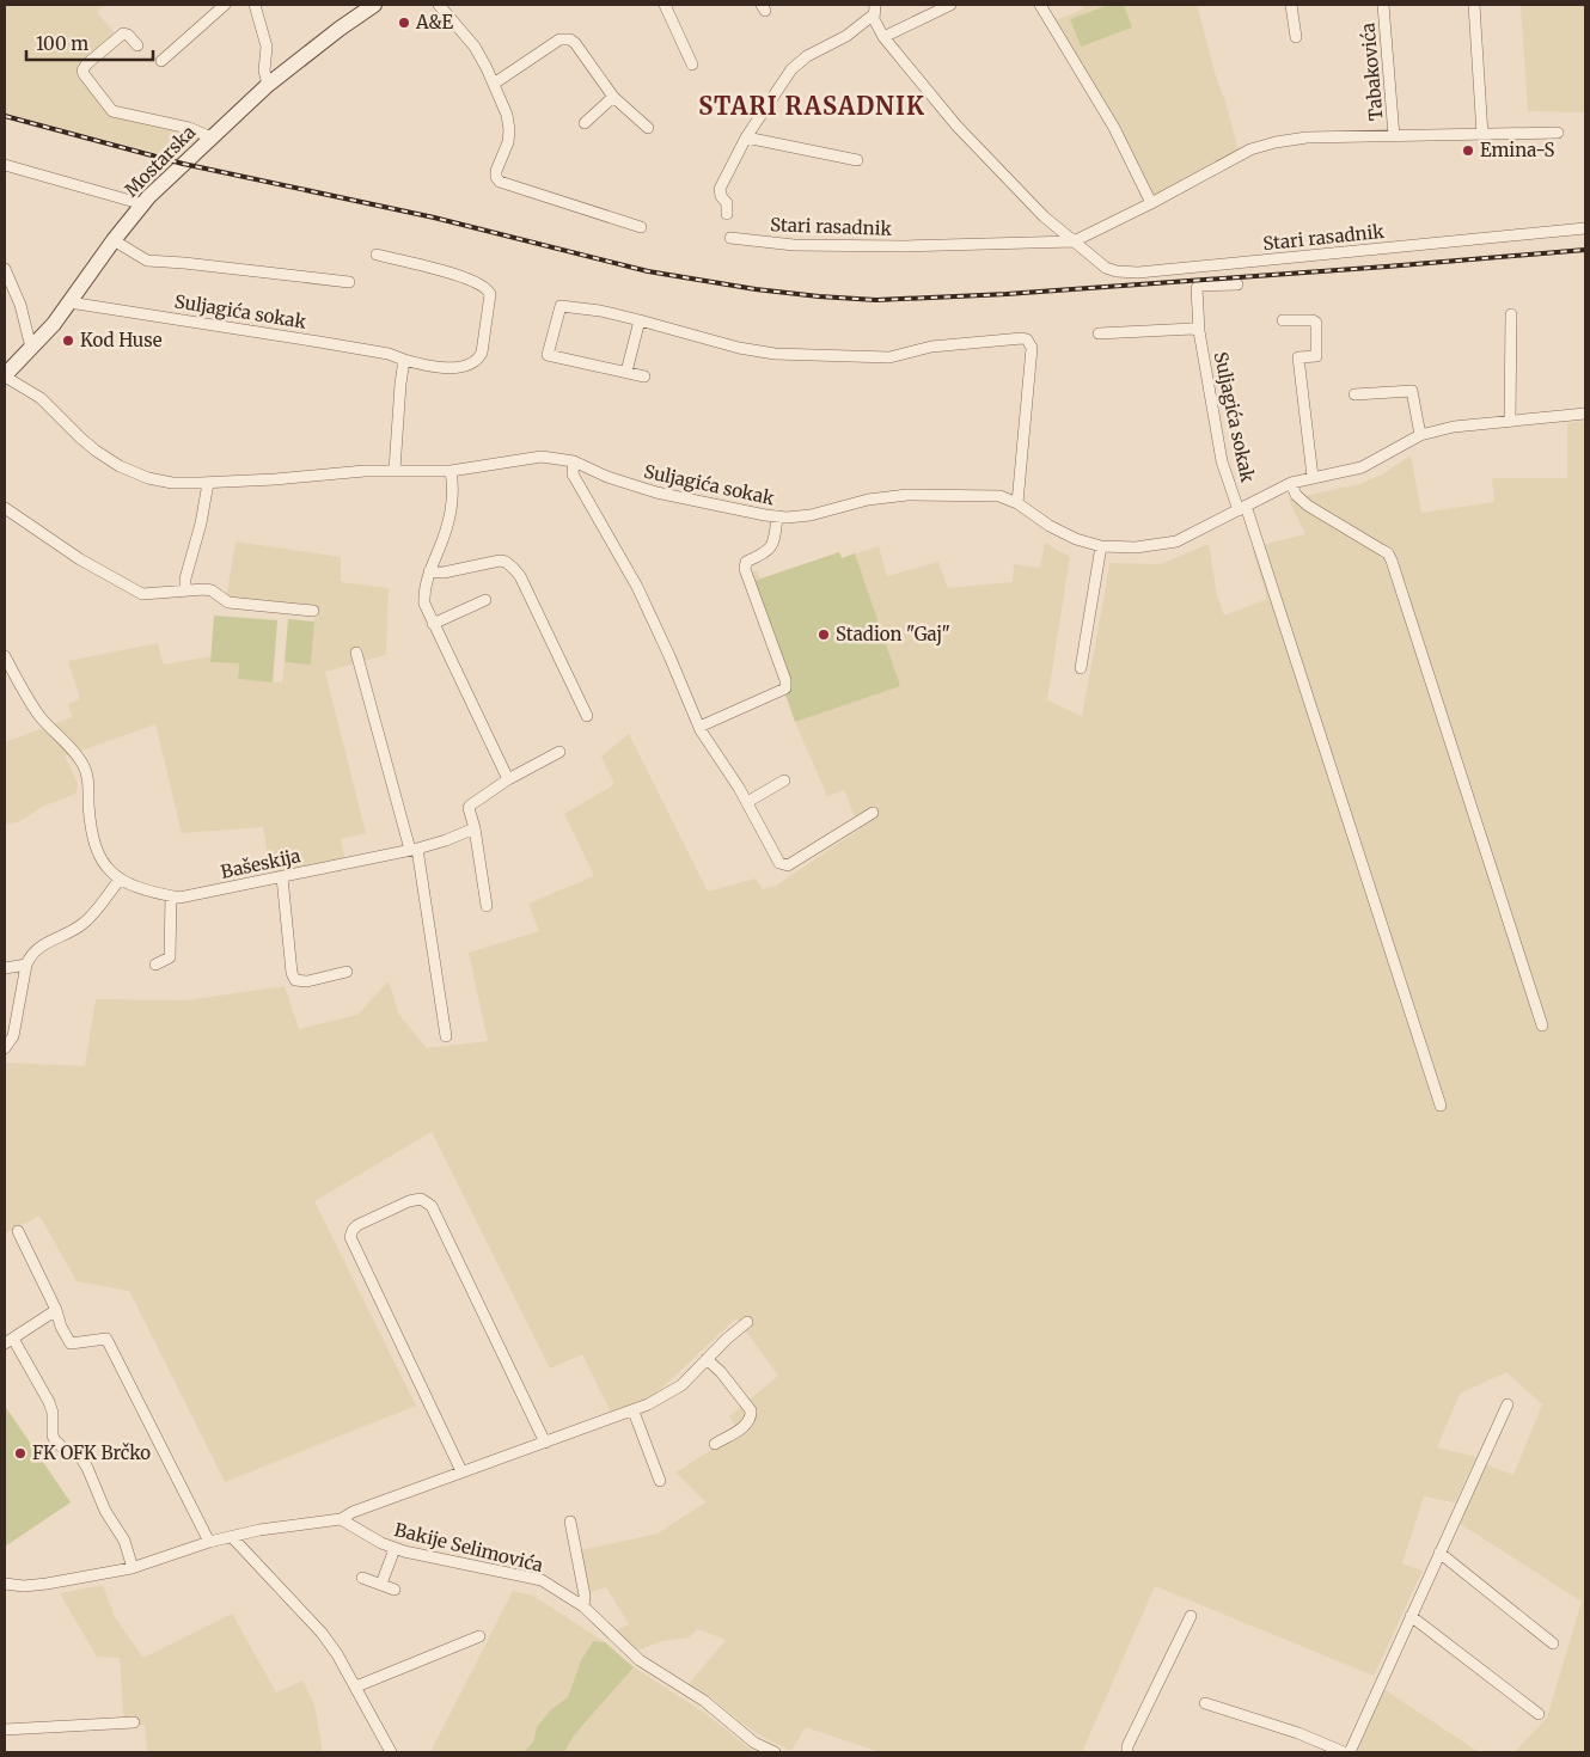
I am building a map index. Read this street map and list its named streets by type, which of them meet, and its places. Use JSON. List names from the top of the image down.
{
  "streets": {
    "main road": ["Mostarska"],
    "street": [
      "Tabakovića",
      "Stari rasadnik",
      "Suljagića sokak",
      "Bašeskija",
      "Bakije Selimovića"
    ]
  },
  "crossings": [
    ["Tabakovića", "Stari rasadnik"],
    ["Mostarska", "Suljagića sokak"]
  ],
  "districts": ["STARI RASADNIK"],
  "places": [
    "A&E",
    "Emina-S",
    "Kod Huse",
    "Stadion \"Gaj\"",
    "FK OFK Brčko"
  ],
  "scale_bar": "100 m"
}
